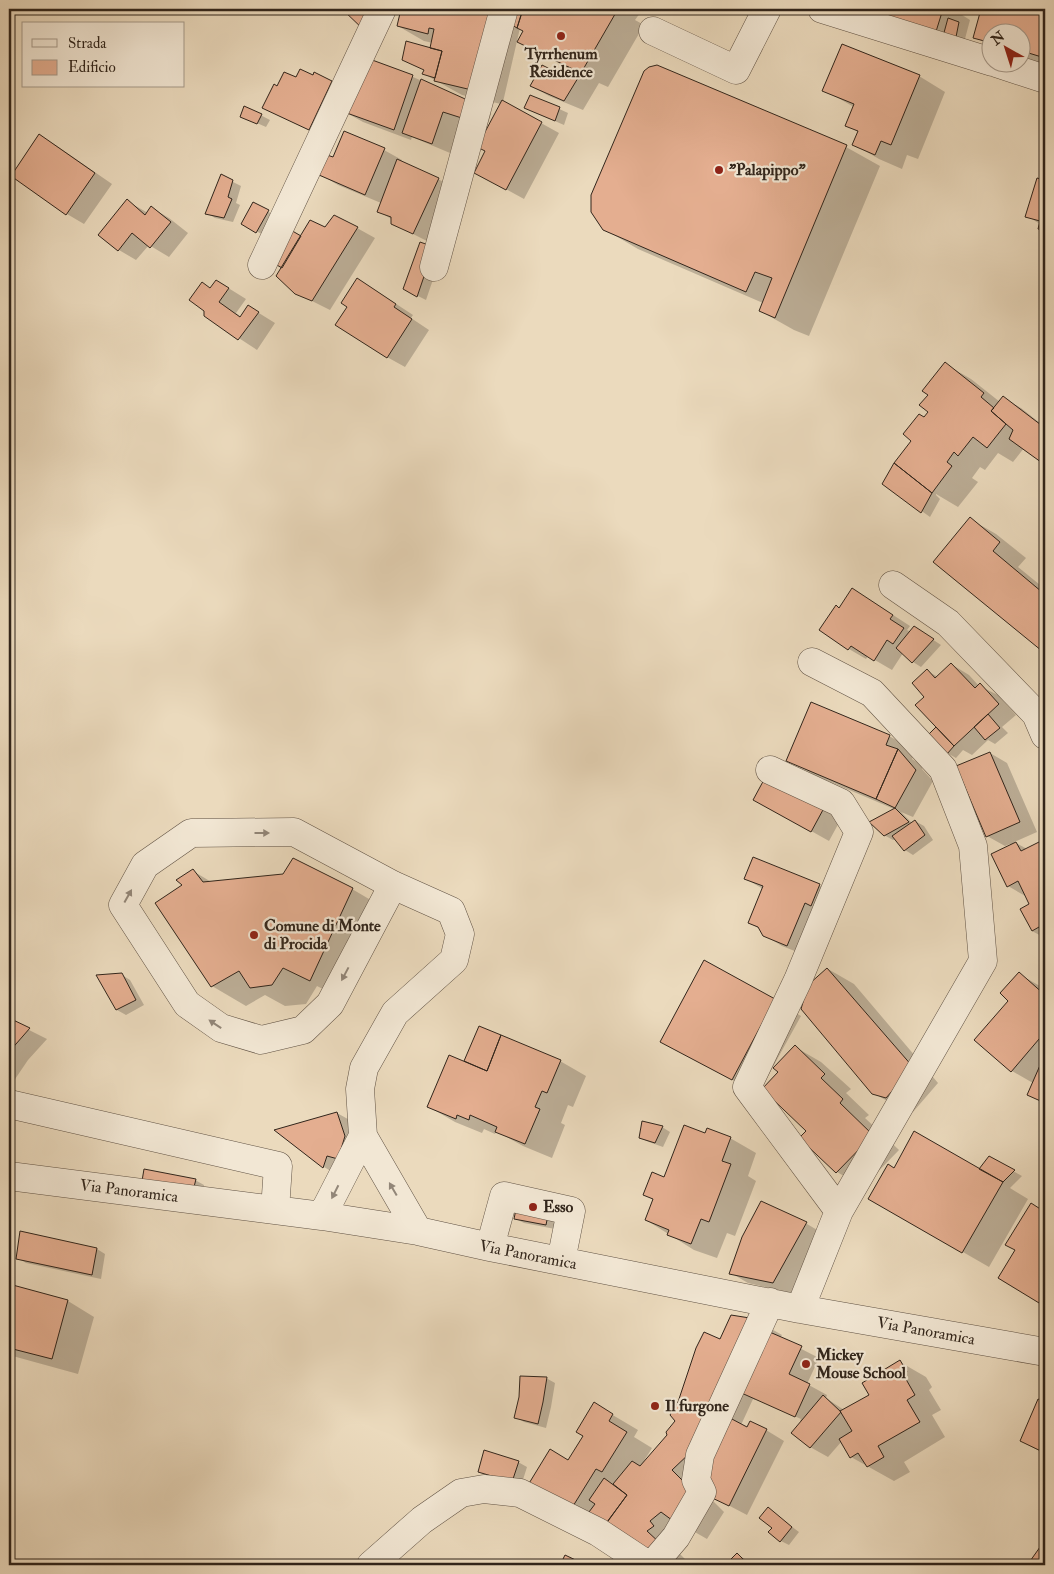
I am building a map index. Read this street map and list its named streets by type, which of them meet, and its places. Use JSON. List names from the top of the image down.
{
  "streets": {
    "street": ["Via Panoramica"]
  },
  "places": [
    "Tyrrhenum Residence",
    "\"Palapippo\"",
    "Comune di Monte di Procida",
    "Esso",
    "Mickey Mouse School",
    "Il furgone"
  ],
  "legend": ["Strada", "Edificio"],
  "north": "top left"
}
